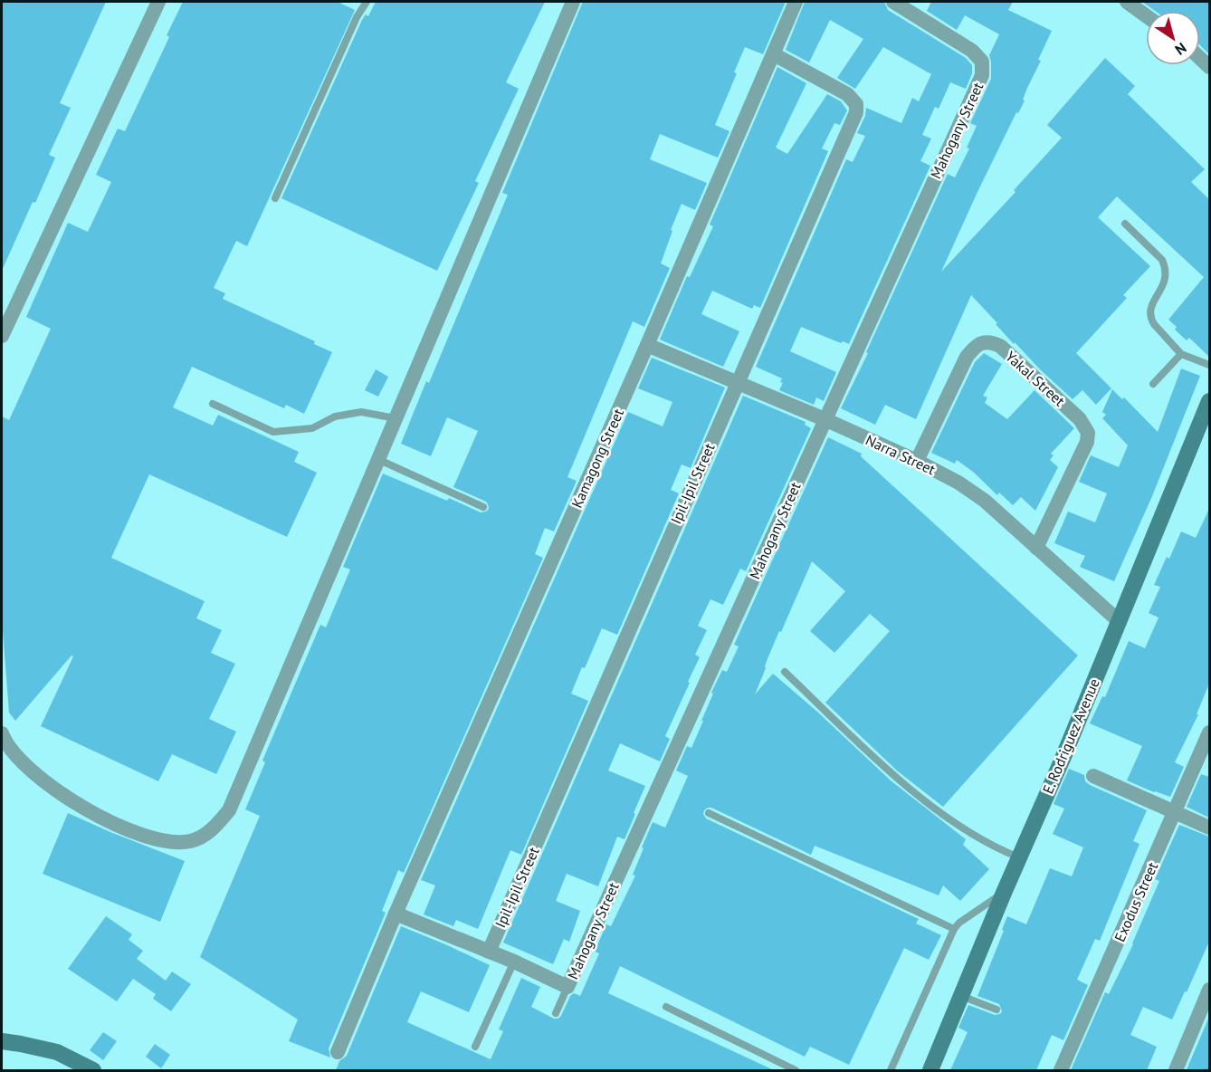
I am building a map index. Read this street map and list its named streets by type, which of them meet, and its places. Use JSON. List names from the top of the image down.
{
  "streets": {
    "street": [
      "Mahogany Street",
      "Yakal Street",
      "Narra Street",
      "Kamagong Street",
      "Ipil-Ipil Street",
      "E. Rodriguez Avenue",
      "Exodus Street"
    ]
  },
  "crossings": [
    ["Mahogany Street", "Narra Street"],
    ["Yakal Street", "Narra Street"],
    ["Narra Street", "Kamagong Street"],
    ["Narra Street", "Ipil-Ipil Street"],
    ["Narra Street", "E. Rodriguez Avenue"],
    ["Kamagong Street", "Ipil-Ipil Street"]
  ],
  "north": "bottom right"
}
